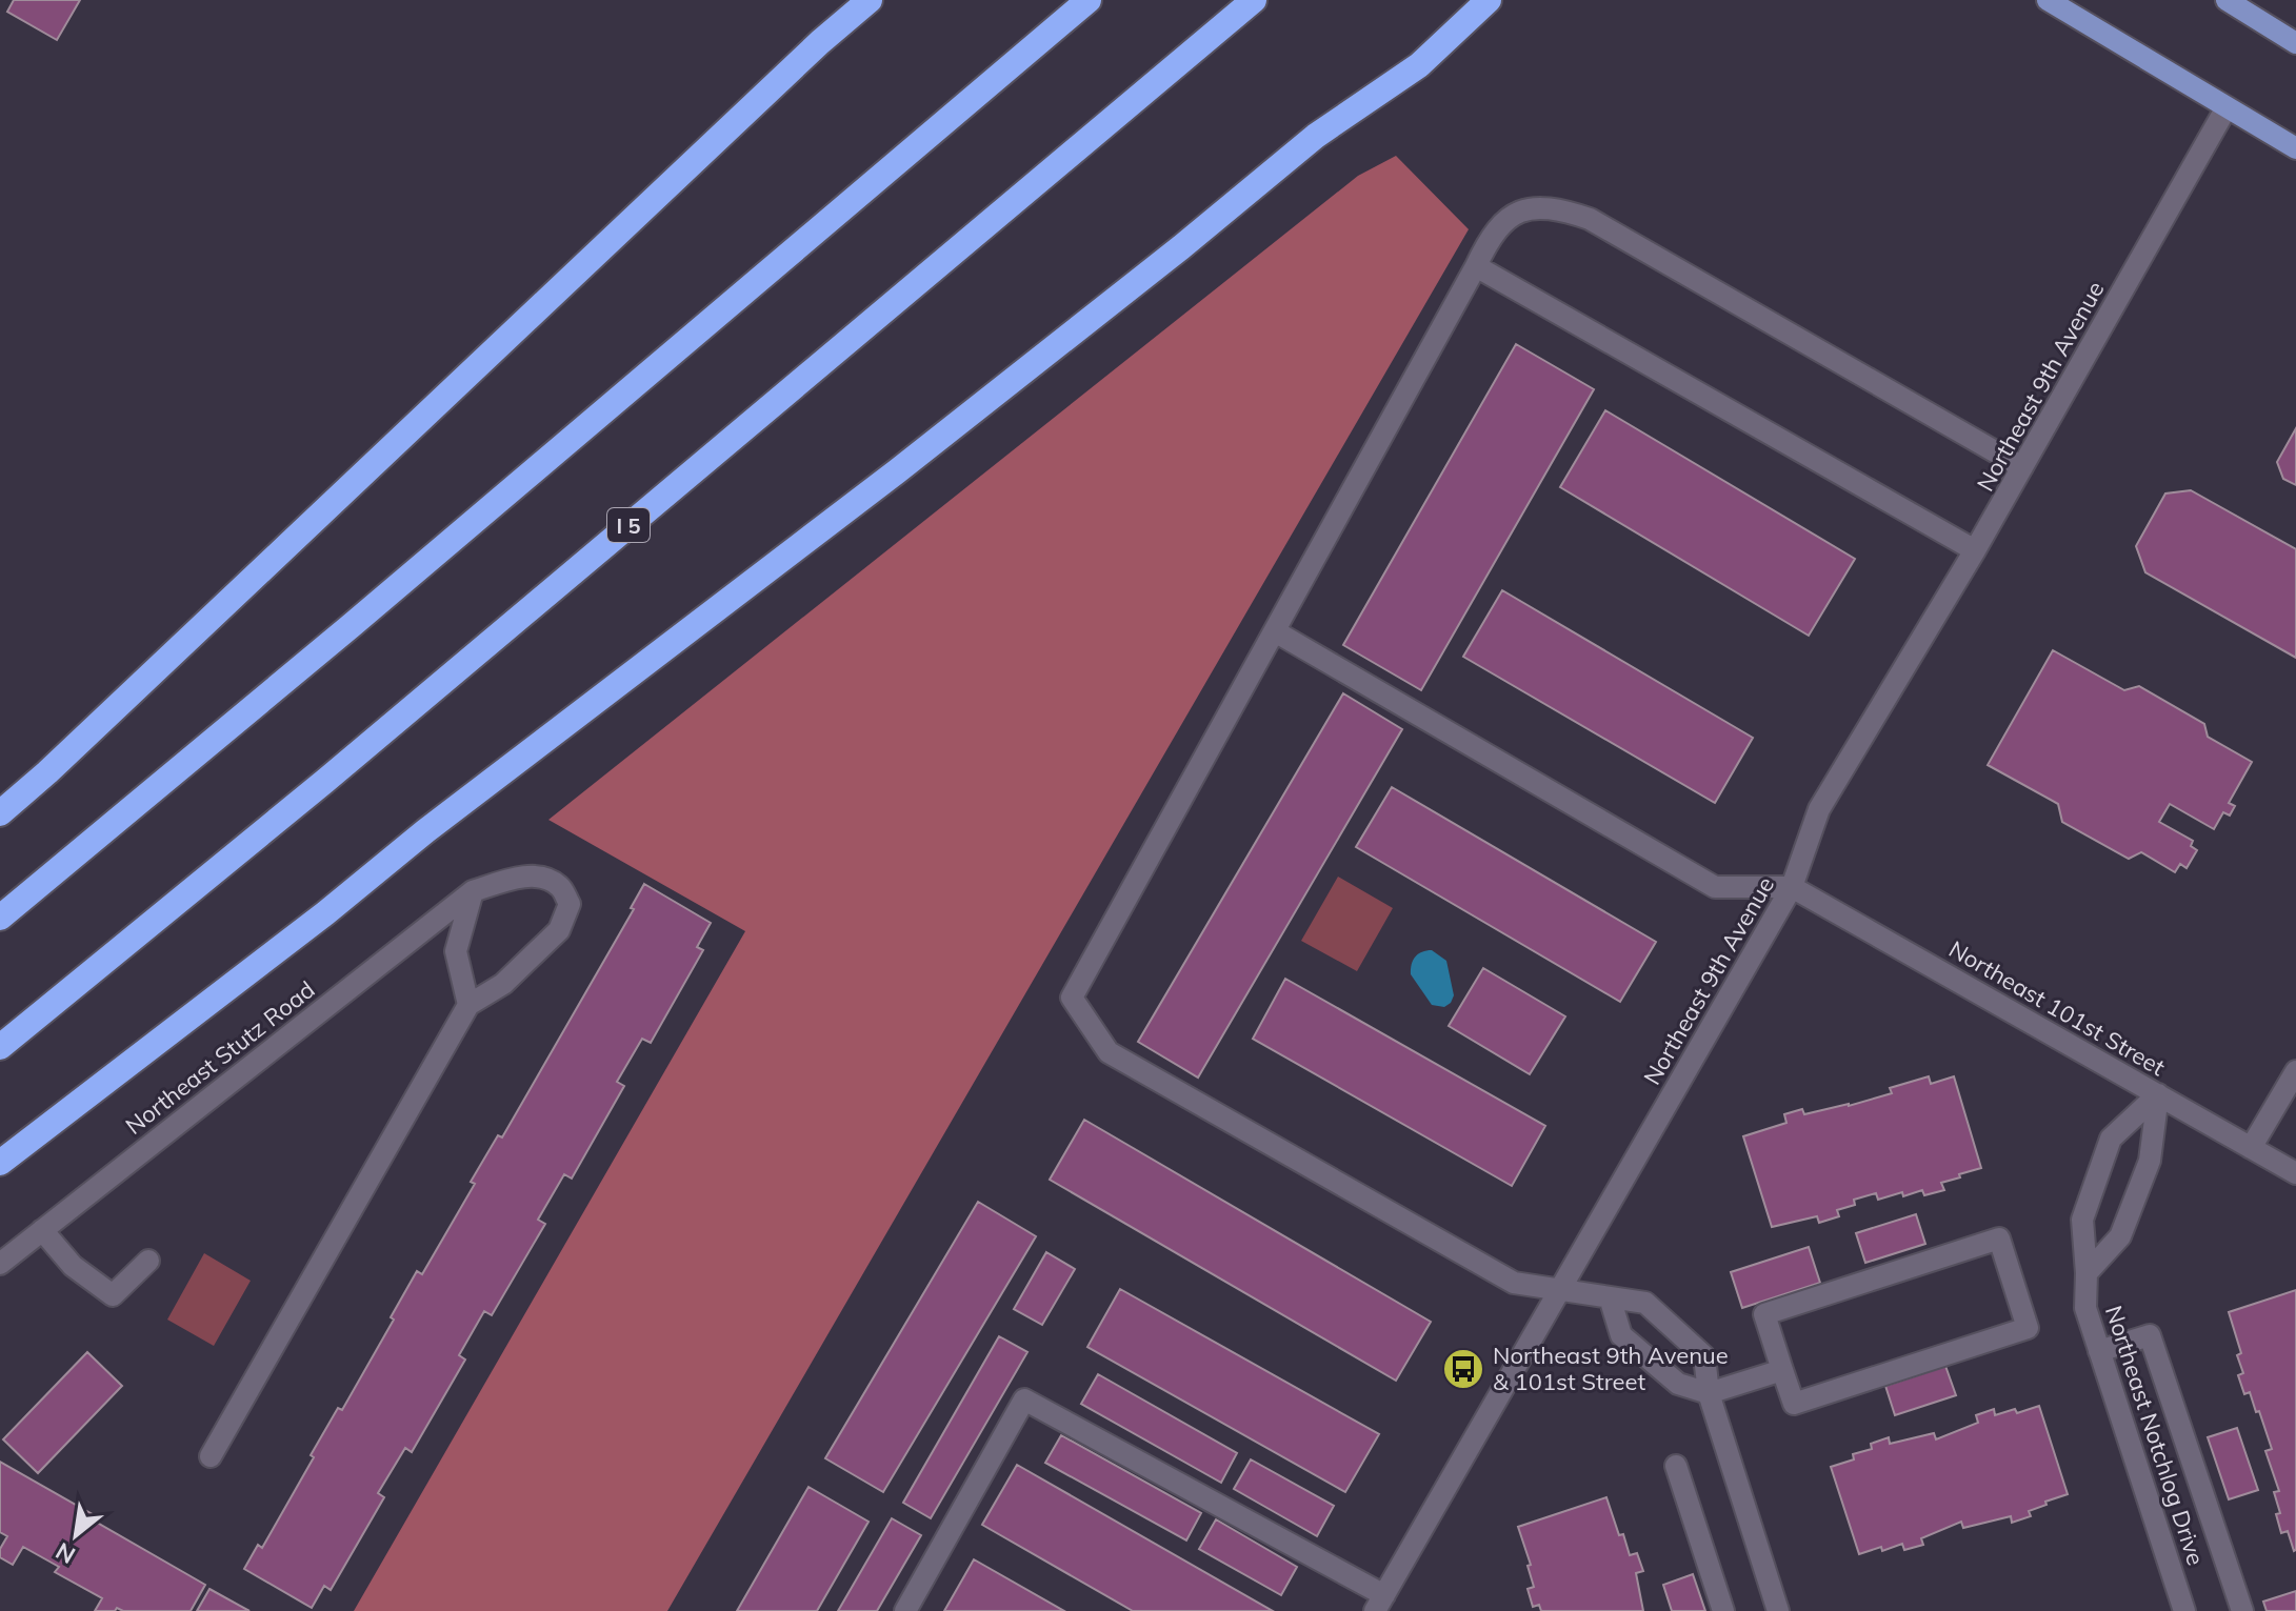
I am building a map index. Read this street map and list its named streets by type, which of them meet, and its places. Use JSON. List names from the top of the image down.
{
  "streets": {
    "highway": ["I 5"],
    "street": [
      "Northeast 9th Avenue",
      "Northeast 101st Street",
      "Northeast Stutz Road",
      "Northeast Notchlog Drive"
    ]
  },
  "crossings": [
    ["Northeast 9th Avenue", "Northeast 101st Street"],
    ["Northeast 101st Street", "Northeast Notchlog Drive"]
  ],
  "places": {
    "bus stop": ["Northeast 9th Avenue & 101st Street"]
  },
  "north": "bottom left"
}
